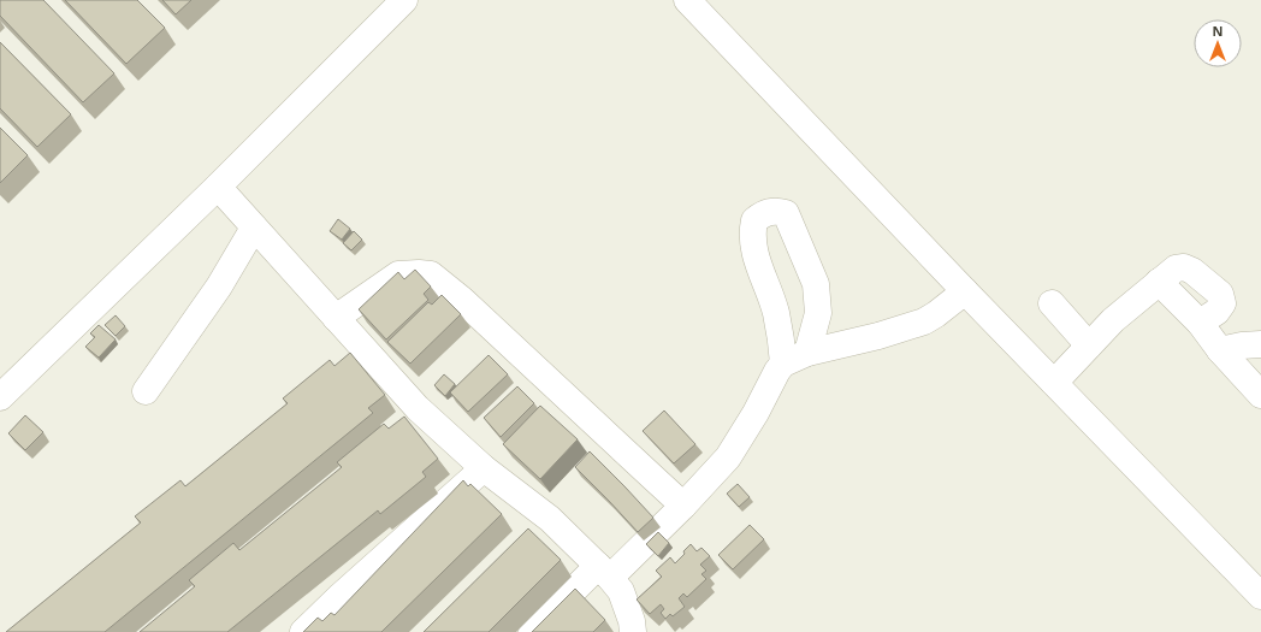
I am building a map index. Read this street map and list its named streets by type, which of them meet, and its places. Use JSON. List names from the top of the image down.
{
  "north": "top"
}
